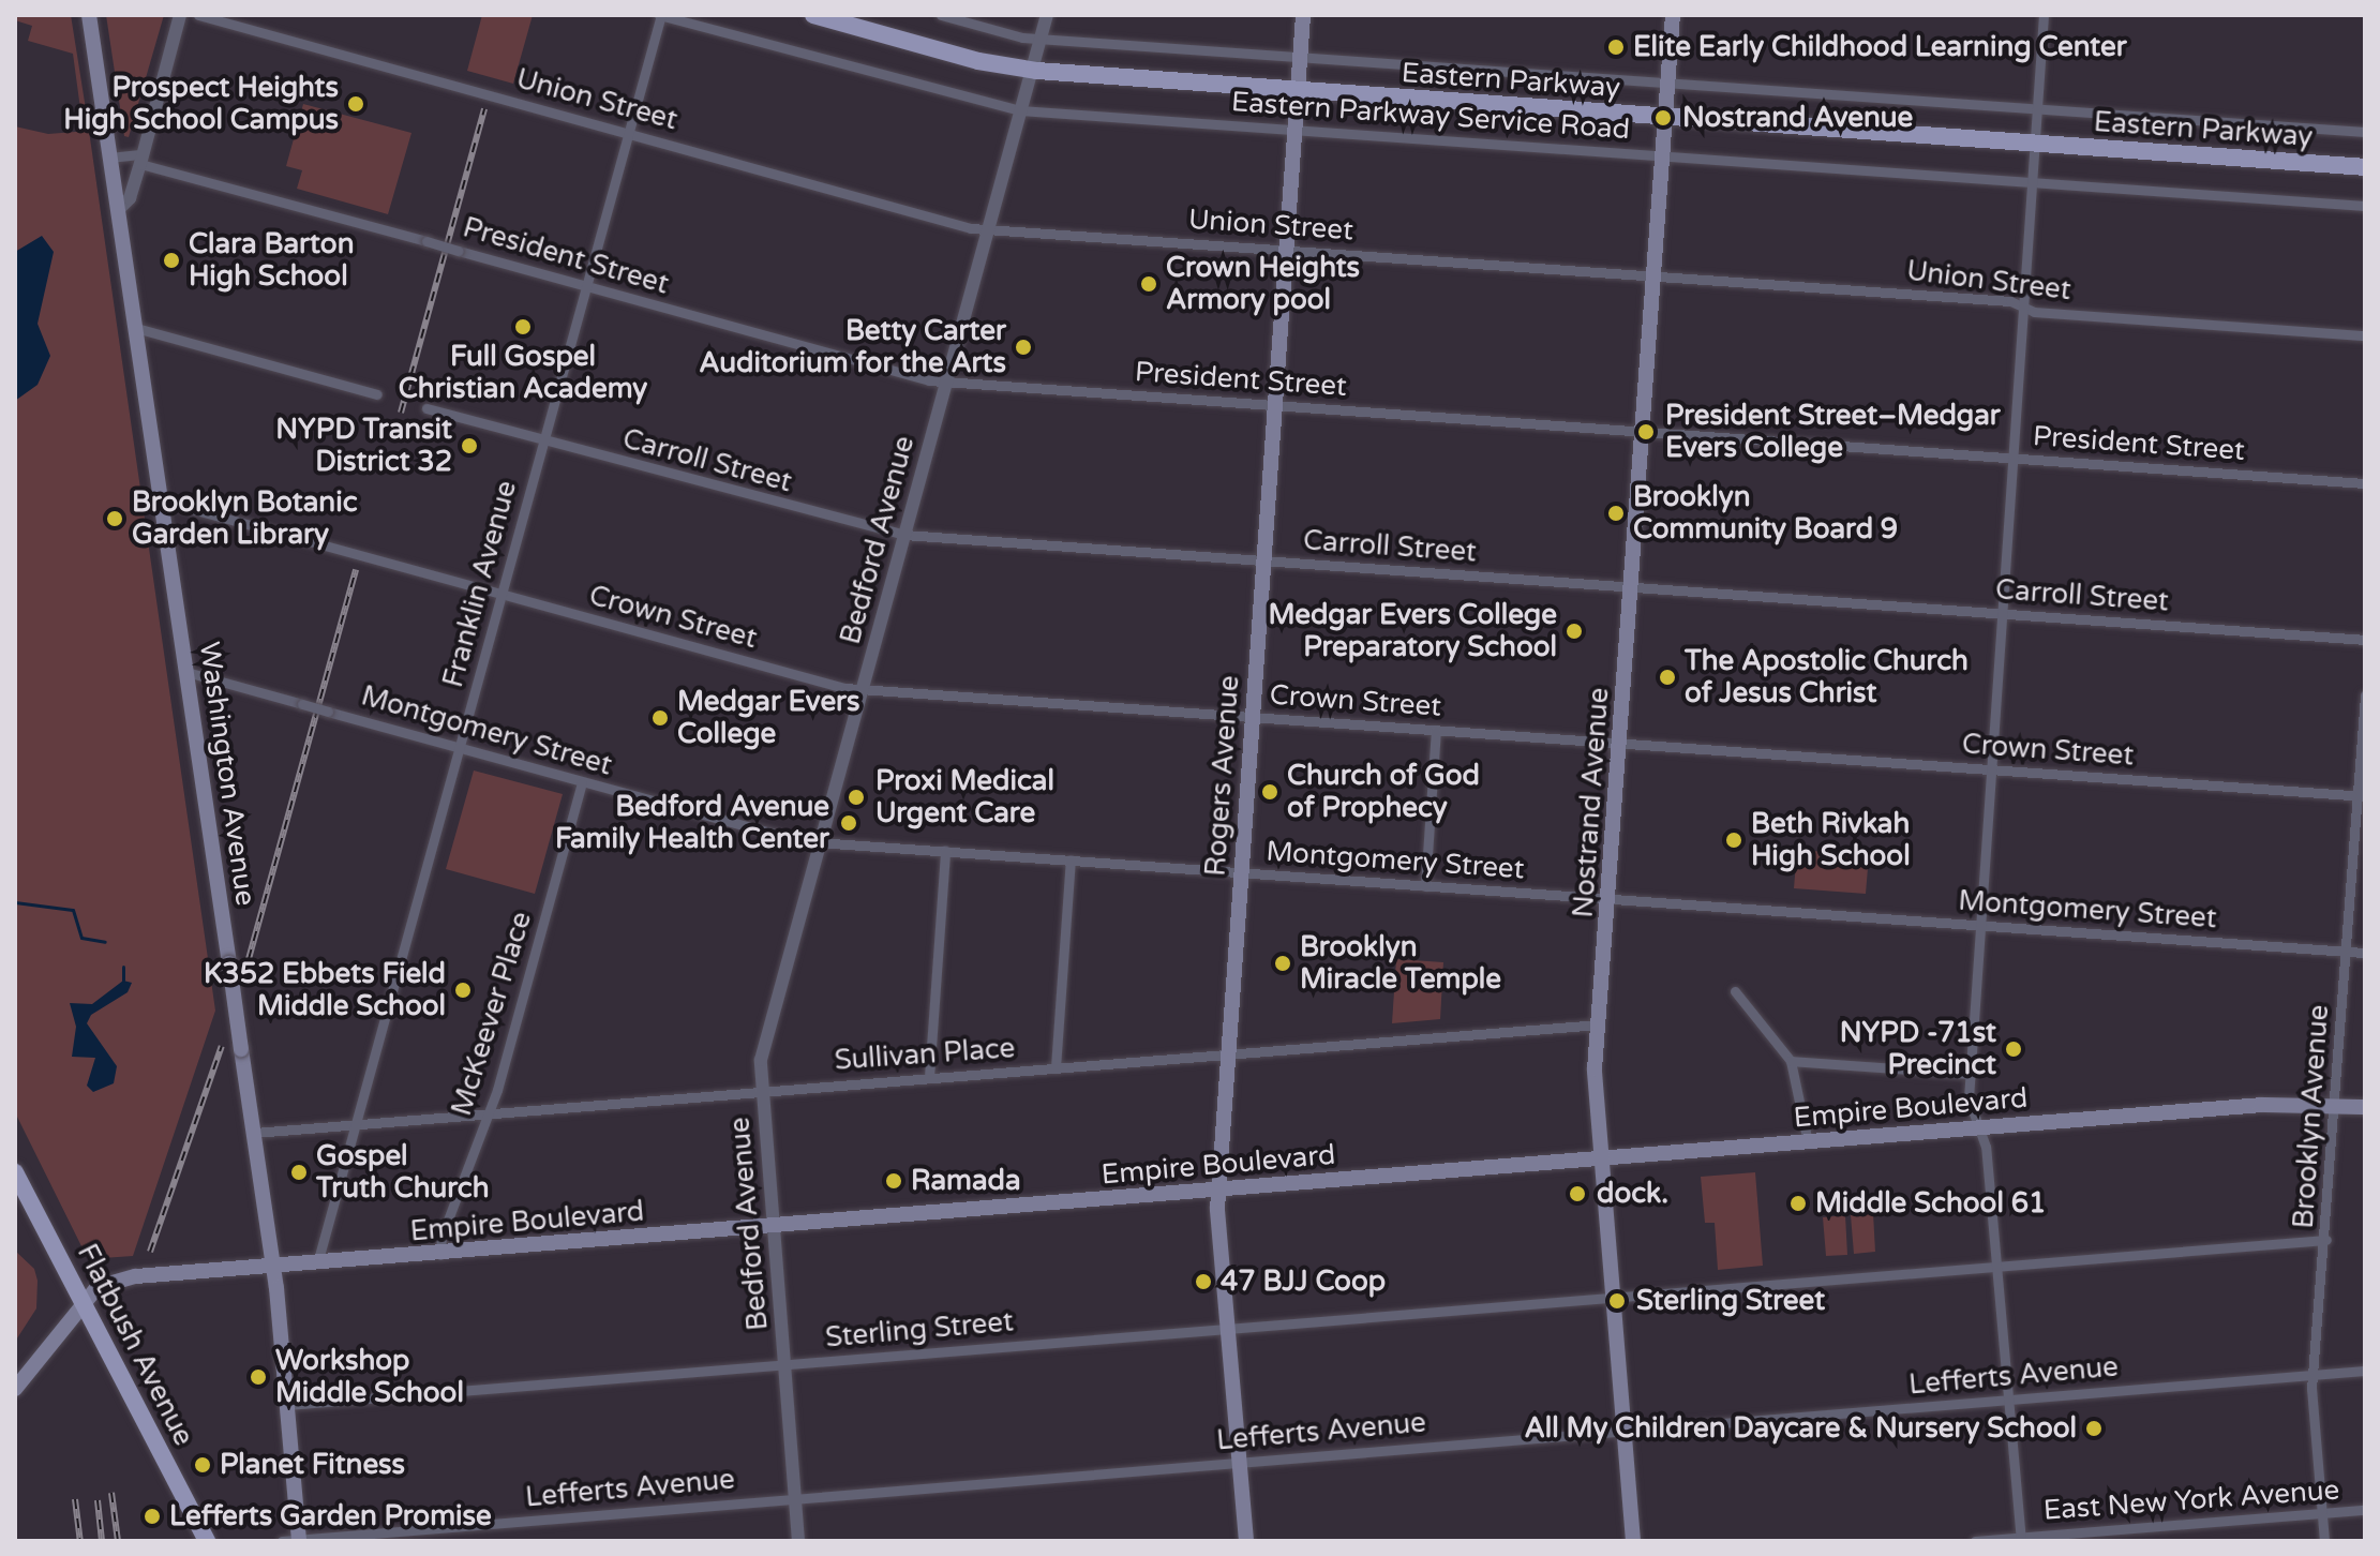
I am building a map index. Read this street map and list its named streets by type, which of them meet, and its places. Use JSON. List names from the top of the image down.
{
  "streets": {
    "main road": [
      "Eastern Parkway",
      "Washington Avenue",
      "Rogers Avenue",
      "Nostrand Avenue",
      "Empire Boulevard",
      "Flatbush Avenue"
    ],
    "street": [
      "Union Street",
      "Eastern Parkway Service Road",
      "President Street",
      "Carroll Street",
      "Bedford Avenue",
      "Franklin Avenue",
      "Crown Street",
      "Montgomery Street",
      "McKeever Place",
      "Sullivan Place",
      "Brooklyn Avenue",
      "Sterling Street",
      "Lefferts Avenue",
      "East New York Avenue"
    ]
  },
  "crossings": [
    ["Eastern Parkway", "Bedford Avenue"],
    ["Eastern Parkway", "Rogers Avenue"],
    ["Eastern Parkway", "Nostrand Avenue"],
    ["Union Street", "Bedford Avenue"],
    ["Union Street", "Franklin Avenue"],
    ["Union Street", "Rogers Avenue"],
    ["Union Street", "Nostrand Avenue"],
    ["Eastern Parkway Service Road", "Bedford Avenue"],
    ["Eastern Parkway Service Road", "Franklin Avenue"],
    ["Eastern Parkway Service Road", "Rogers Avenue"],
    ["Eastern Parkway Service Road", "Nostrand Avenue"],
    ["President Street", "Bedford Avenue"],
    ["President Street", "Franklin Avenue"],
    ["President Street", "Washington Avenue"],
    ["President Street", "Rogers Avenue"],
    ["President Street", "Nostrand Avenue"],
    ["Carroll Street", "Bedford Avenue"],
    ["Carroll Street", "Franklin Avenue"],
    ["Carroll Street", "Rogers Avenue"],
    ["Carroll Street", "Nostrand Avenue"],
    ["Bedford Avenue", "Crown Street"],
    ["Bedford Avenue", "Montgomery Street"],
    ["Bedford Avenue", "Sullivan Place"],
    ["Bedford Avenue", "Empire Boulevard"],
    ["Bedford Avenue", "Sterling Street"],
    ["Bedford Avenue", "Lefferts Avenue"],
    ["Franklin Avenue", "Crown Street"],
    ["Franklin Avenue", "Montgomery Street"],
    ["Franklin Avenue", "Sullivan Place"],
    ["Franklin Avenue", "Empire Boulevard"],
    ["Crown Street", "Washington Avenue"],
    ["Crown Street", "Rogers Avenue"],
    ["Crown Street", "Nostrand Avenue"],
    ["Crown Street", "Brooklyn Avenue"],
    ["Montgomery Street", "Washington Avenue"],
    ["Montgomery Street", "Rogers Avenue"],
    ["Montgomery Street", "Nostrand Avenue"],
    ["Montgomery Street", "McKeever Place"],
    ["Montgomery Street", "Brooklyn Avenue"],
    ["Washington Avenue", "Sullivan Place"],
    ["Washington Avenue", "Empire Boulevard"],
    ["Washington Avenue", "Sterling Street"],
    ["Washington Avenue", "Lefferts Avenue"],
    ["Rogers Avenue", "Sullivan Place"],
    ["Rogers Avenue", "Empire Boulevard"],
    ["Rogers Avenue", "Sterling Street"],
    ["Rogers Avenue", "Lefferts Avenue"],
    ["Nostrand Avenue", "Sullivan Place"],
    ["Nostrand Avenue", "Empire Boulevard"],
    ["Nostrand Avenue", "Sterling Street"],
    ["Nostrand Avenue", "Lefferts Avenue"],
    ["McKeever Place", "Sullivan Place"],
    ["McKeever Place", "Empire Boulevard"],
    ["Empire Boulevard", "Brooklyn Avenue"],
    ["Empire Boulevard", "Flatbush Avenue"],
    ["Brooklyn Avenue", "Sterling Street"],
    ["Brooklyn Avenue", "Lefferts Avenue"],
    ["Brooklyn Avenue", "East New York Avenue"]
  ],
  "places": [
    "Elite Early Childhood Learning Center",
    "Prospect Heights High School Campus",
    "Nostrand Avenue",
    "Clara Barton High School",
    "Crown Heights Armory pool",
    "Full Gospel Christian Academy",
    "Betty Carter Auditorium for the Arts",
    "President Street–Medgar Evers College",
    "NYPD Transit District 32",
    "Brooklyn Community Board 9",
    "Brooklyn Botanic Garden Library",
    "Medgar Evers College Preparatory School",
    "The Apostolic Church of Jesus Christ",
    "Medgar Evers College",
    "Church of God of Prophecy",
    "Proxi Medical Urgent Care",
    "Bedford Avenue Family Health Center",
    "Beth Rivkah High School",
    "Brooklyn Miracle Temple",
    "K352 Ebbets Field Middle School",
    "NYPD -71st Precinct",
    "Gospel Truth Church",
    "Ramada",
    "dock.",
    "Middle School 61",
    "47 BJJ Coop",
    "Sterling Street",
    "Workshop Middle School",
    "All My Children Daycare & Nursery School",
    "Planet Fitness",
    "Lefferts Garden Promise"
  ]
}
